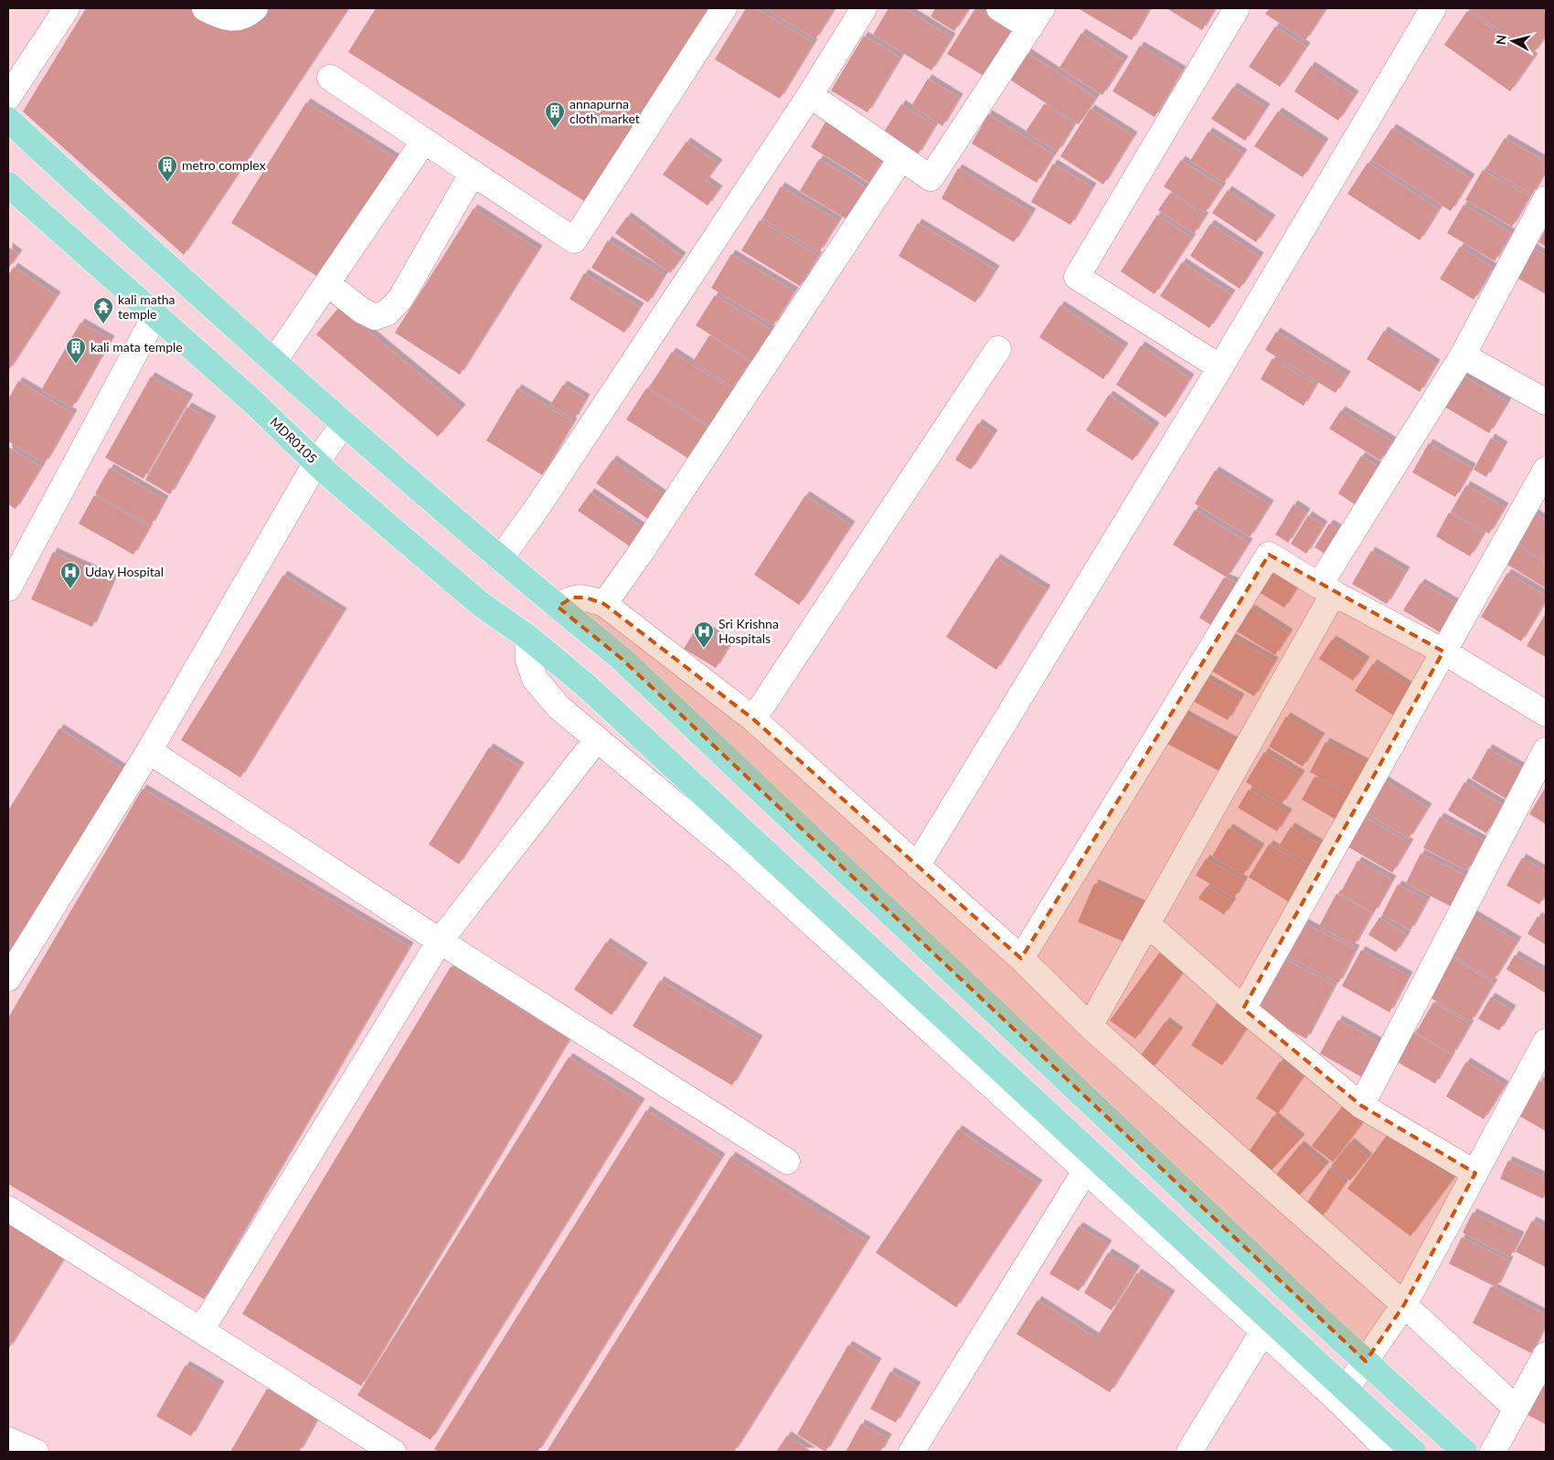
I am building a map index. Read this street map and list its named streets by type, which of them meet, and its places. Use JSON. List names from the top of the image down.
{
  "streets": {
    "main road": ["MDR0105"]
  },
  "places": {
    "building": ["annapurna cloth market", "metro complex", "kali mata temple"],
    "temple": ["kali matha temple"],
    "hospital": ["Uday Hospital", "Sri Krishna Hospitals"]
  },
  "north": "left"
}
